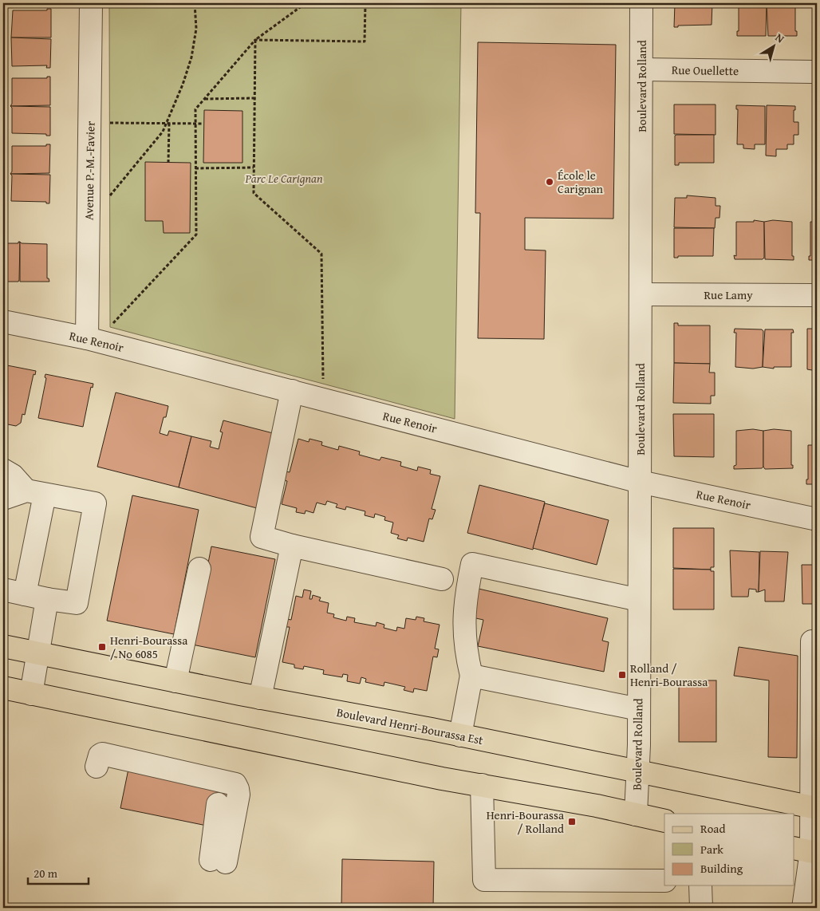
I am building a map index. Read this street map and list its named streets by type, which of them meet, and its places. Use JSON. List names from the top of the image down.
{
  "streets": {
    "main road": ["Boulevard Henri-Bourassa Est"],
    "street": [
      "Rue Ouellette",
      "Boulevard Rolland",
      "Avenue P.-M.-Favier",
      "Rue Lamy",
      "Rue Renoir"
    ]
  },
  "crossings": [
    ["Rue Ouellette", "Boulevard Rolland"],
    ["Boulevard Rolland", "Rue Lamy"],
    ["Boulevard Rolland", "Rue Renoir"],
    ["Boulevard Rolland", "Boulevard Henri-Bourassa Est"],
    ["Avenue P.-M.-Favier", "Rue Renoir"]
  ],
  "parks": ["Parc Le Carignan"],
  "places": {
    "other": ["École le Carignan"],
    "transit": ["Henri-Bourassa / No 6085", "Rolland / Henri-Bourassa", "Henri-Bourassa / Rolland"]
  },
  "legend": ["Road", "Park", "Building"],
  "scale_bar": "20 m",
  "north": "top right"
}
